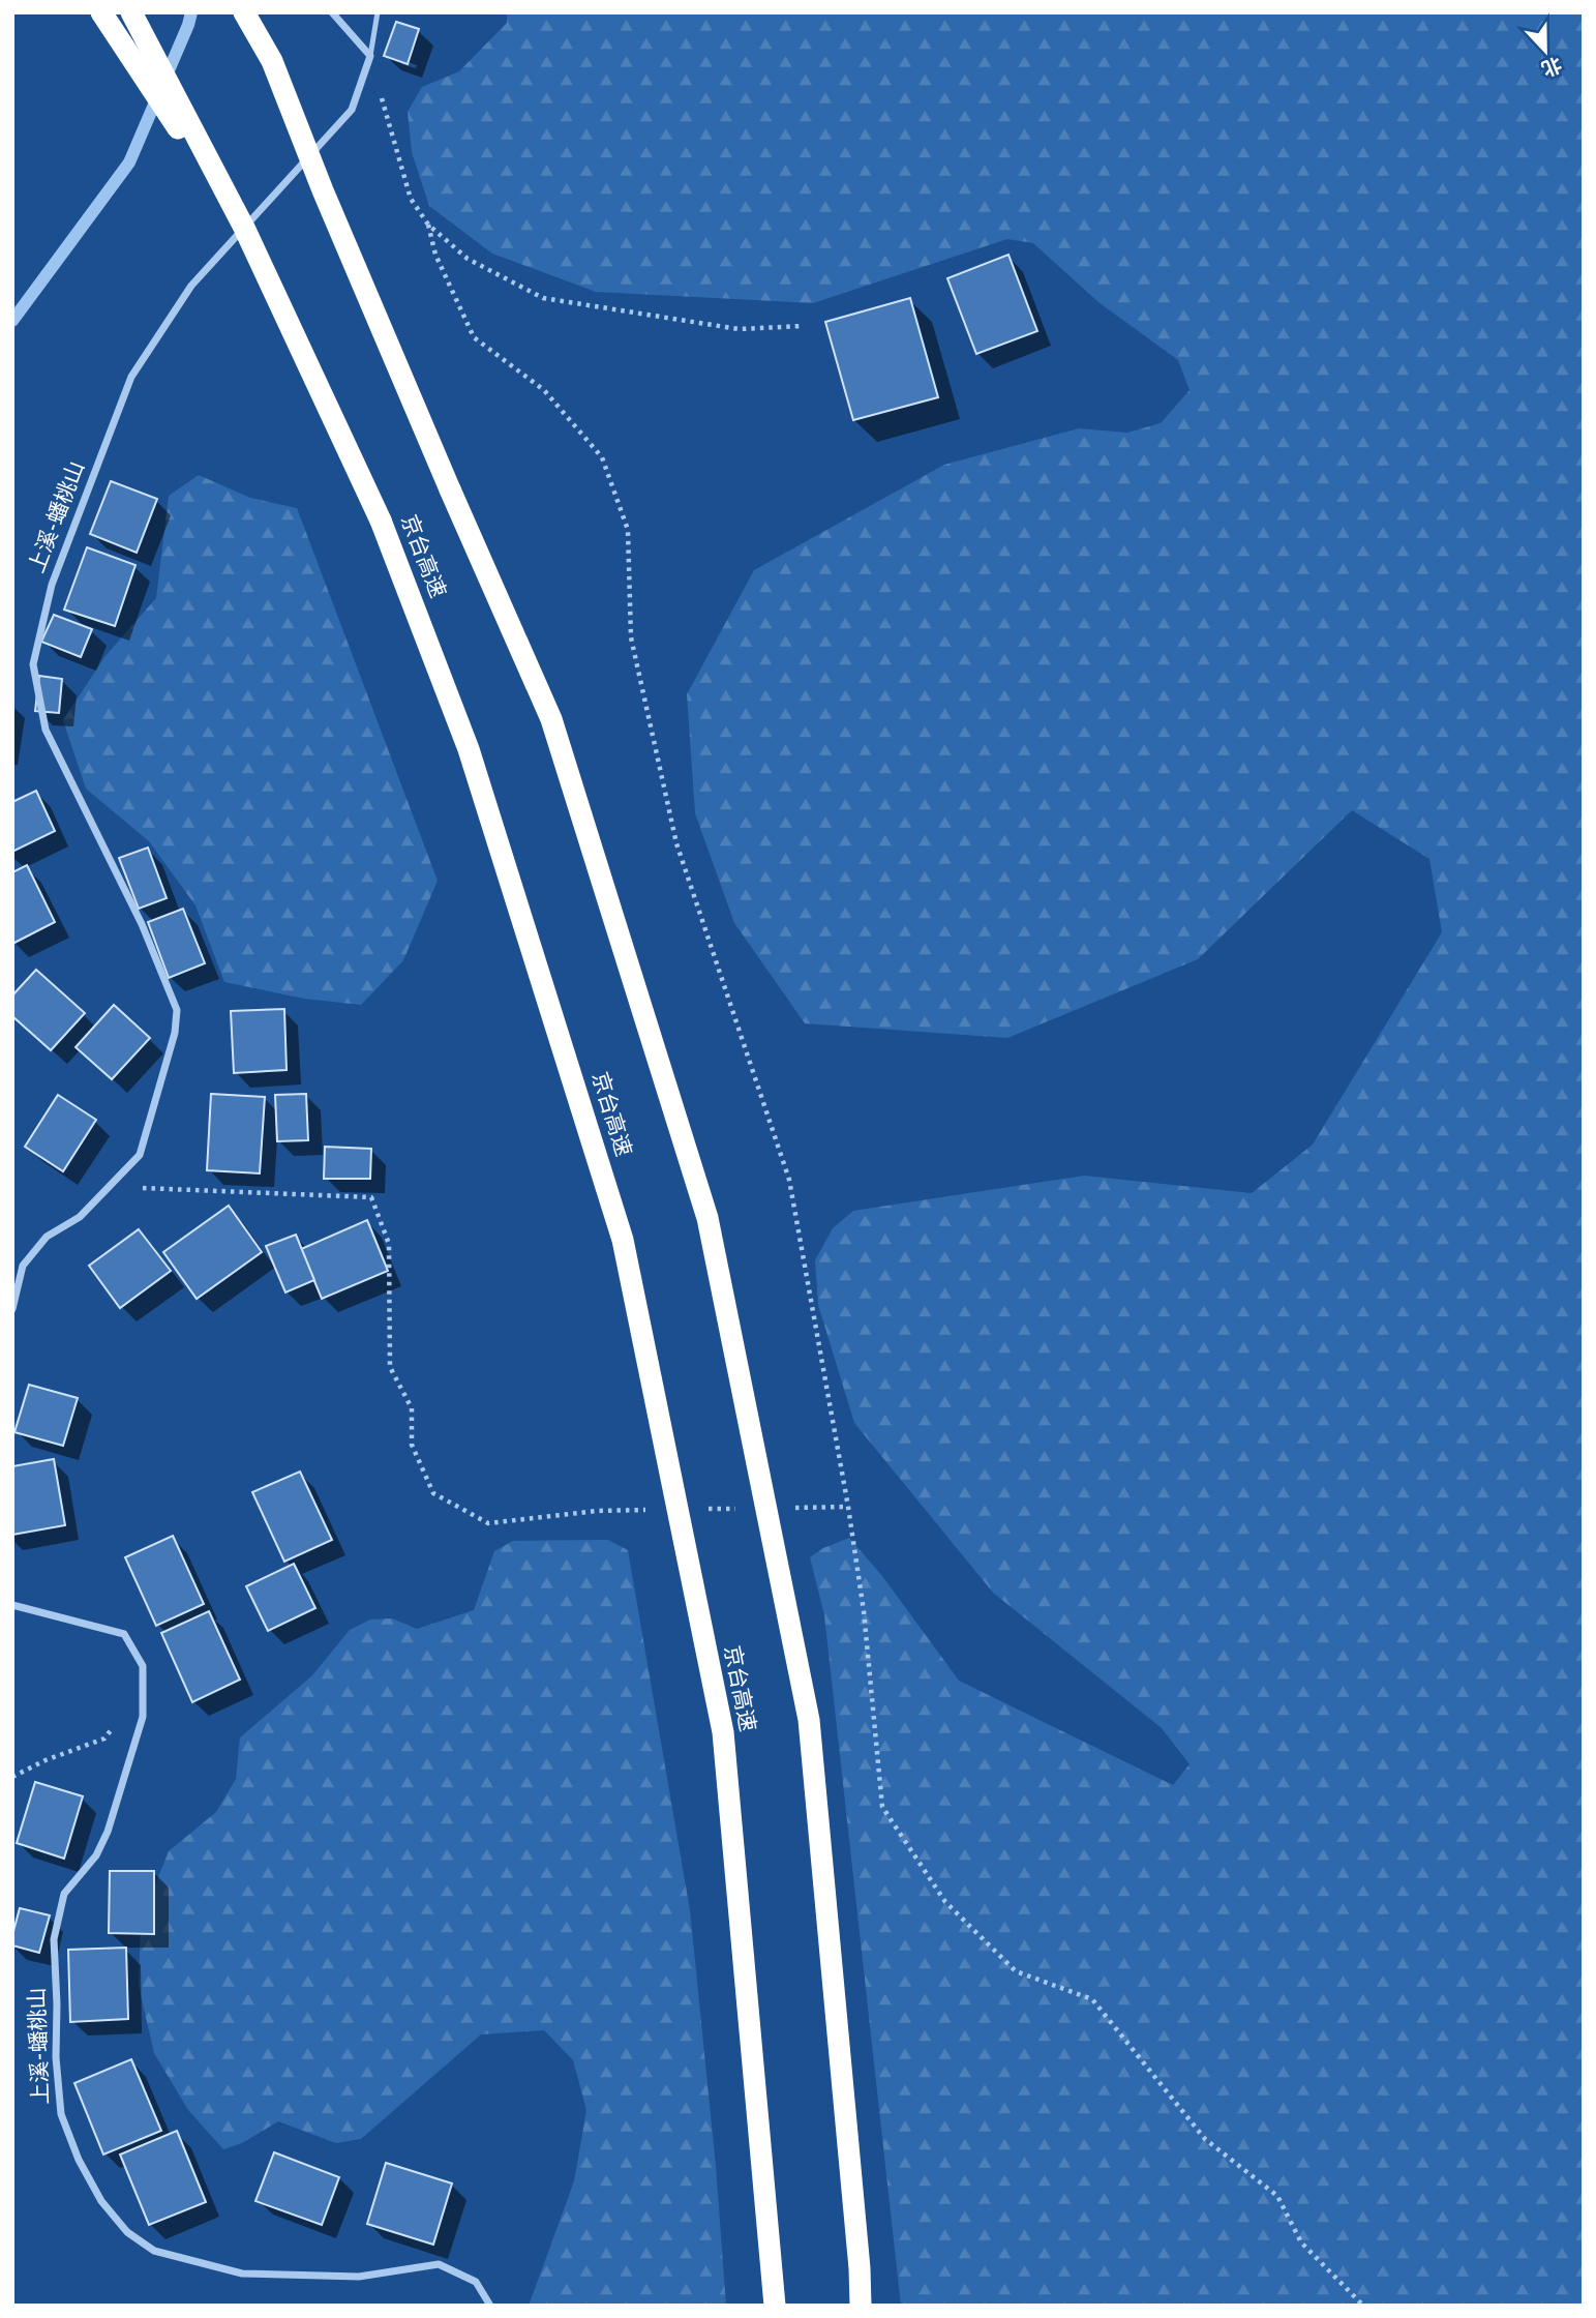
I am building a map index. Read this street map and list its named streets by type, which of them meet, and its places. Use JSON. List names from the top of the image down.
{
  "streets": {
    "highway": ["京台高速"],
    "street": ["上溪-蟠桃山"]
  },
  "north": "bottom"
}
